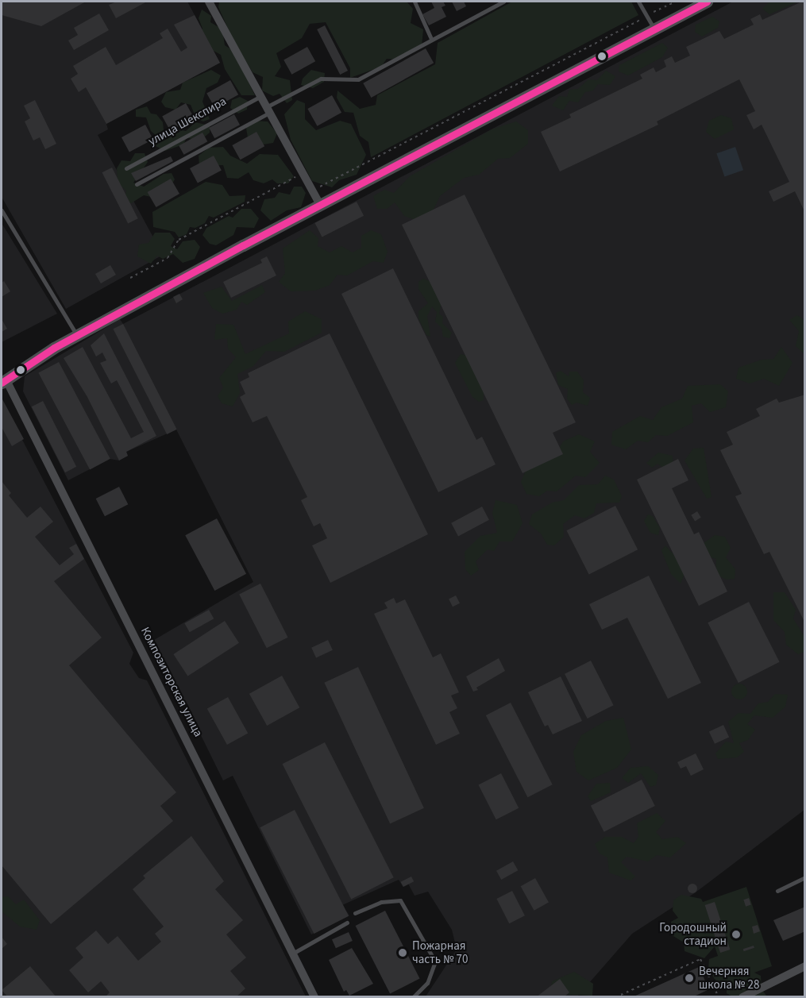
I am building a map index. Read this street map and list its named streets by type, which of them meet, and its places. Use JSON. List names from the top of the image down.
{
  "streets": {
    "street": ["Композиторская улица"],
    "lane": ["улица Шекспира"]
  },
  "places": ["Городошный стадион", "Пожарная часть № 70", "Вечерняя школа № 28"]
}
